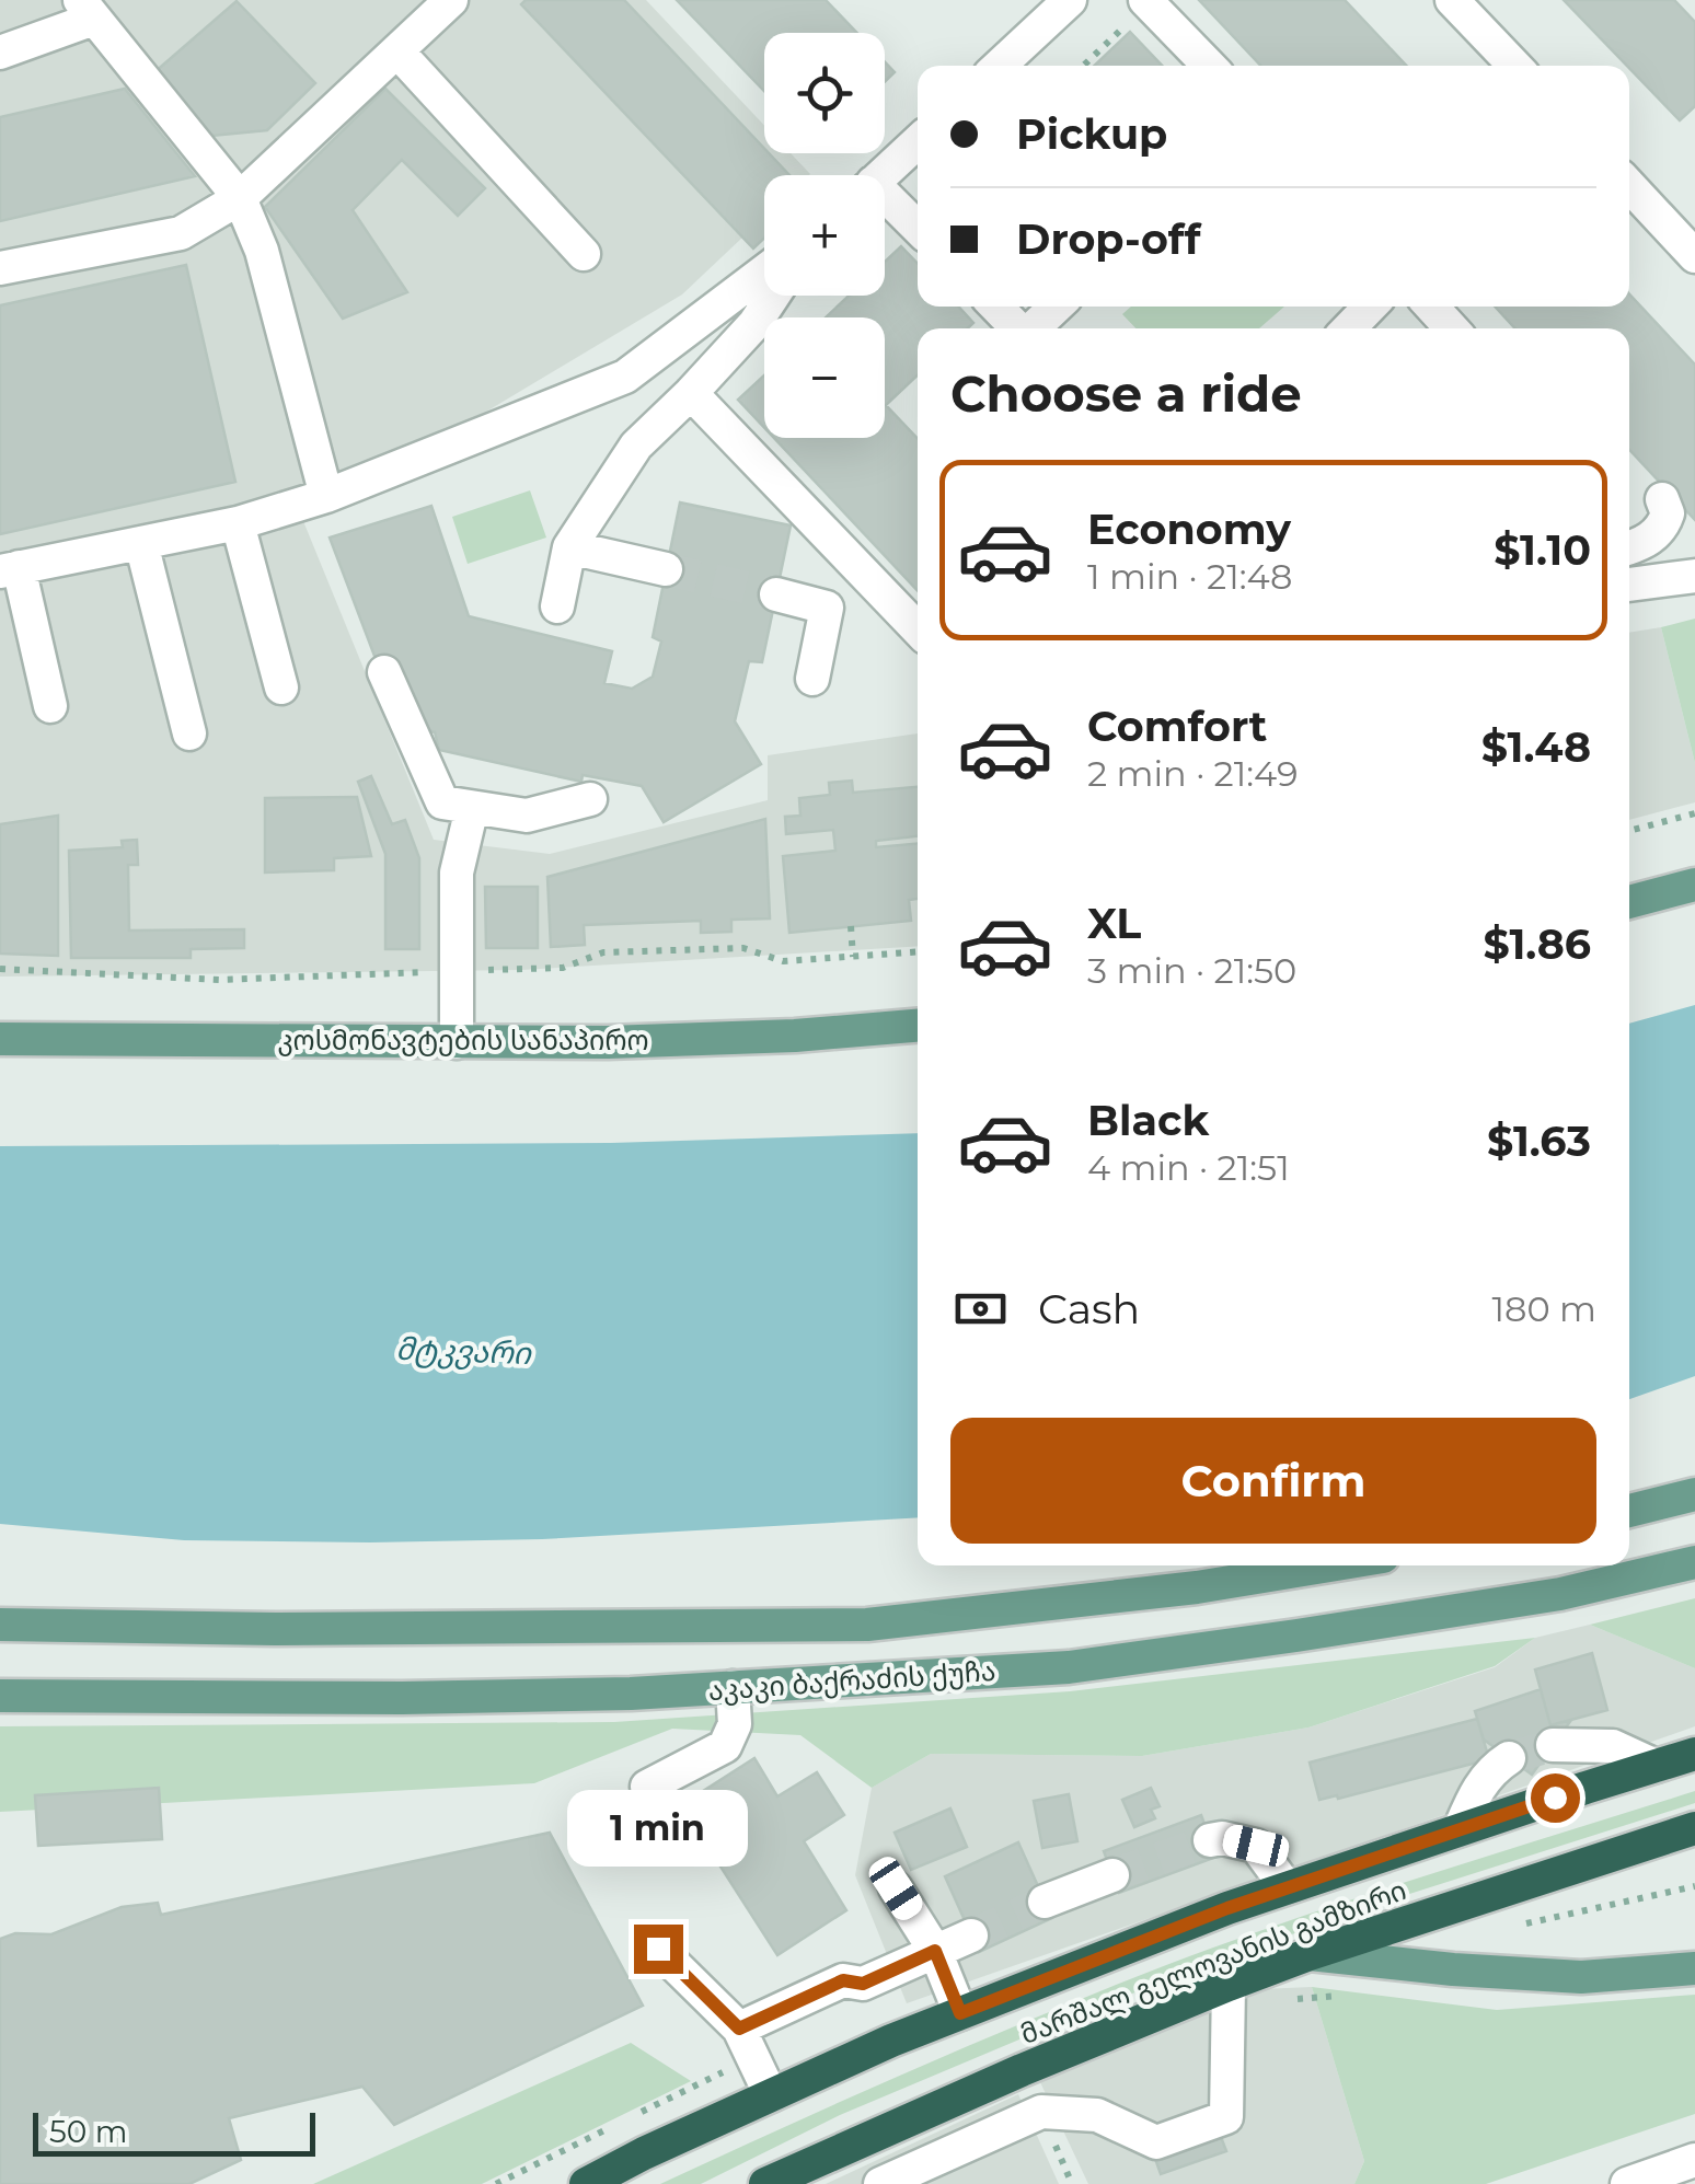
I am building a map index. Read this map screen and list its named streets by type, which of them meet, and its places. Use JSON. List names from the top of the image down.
{
  "streets": {
    "highway": ["მარშალ გელოვანის გამზირი"],
    "main road": ["კოსმონავტების სანაპირო", "აკაკი ბაქრაძის ქუჩა"]
  },
  "water": ["მტკვარი"],
  "scale_bar": "50 m",
  "page": {
    "map_buttons": ["+", "−"],
    "banner": ["Pickup", "Drop-off"],
    "heading": "Choose a ride",
    "list": [
      {
        "name": "Economy",
        "note": "1 min · 21:48",
        "value": "$1.10"
      },
      {
        "name": "Comfort",
        "note": "2 min · 21:49",
        "value": "$1.48"
      },
      {
        "name": "XL",
        "note": "3 min · 21:50",
        "value": "$1.86"
      },
      {
        "name": "Black",
        "note": "4 min · 21:51",
        "value": "$1.63"
      }
    ],
    "pay": ["Cash", "180 m"],
    "buttons": "Confirm",
    "bubble": "1 min",
    "scale": "50 m"
  }
}
